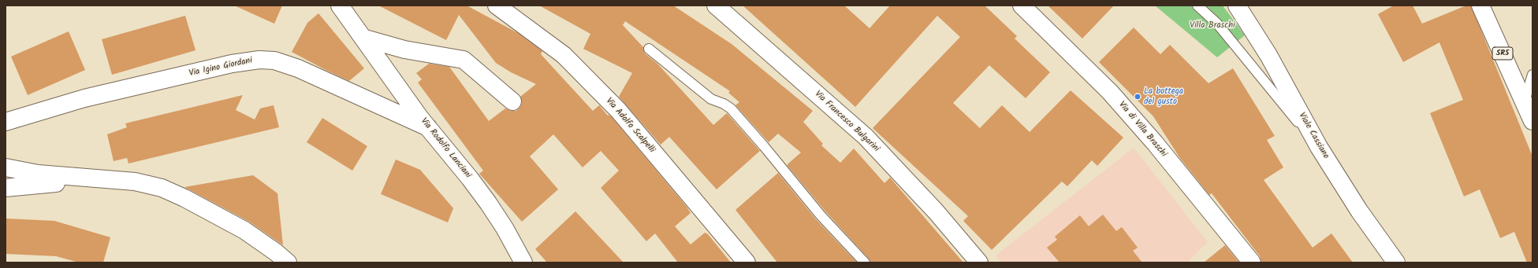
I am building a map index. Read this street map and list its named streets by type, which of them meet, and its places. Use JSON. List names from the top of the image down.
{
  "streets": {
    "street": [
      "SR5",
      "Via Igino Giordani",
      "Via Francesco Bulgarini",
      "Via Adolfo Scalpelli",
      "Via di Villa Braschi",
      "Viale Cassiano",
      "Via Rodolfo Lanciani"
    ]
  },
  "crossings": [
    ["Via Igino Giordani", "Via Rodolfo Lanciani"]
  ],
  "parks": ["Villa Braschi"],
  "places": ["La bottega del gusto"]
}
